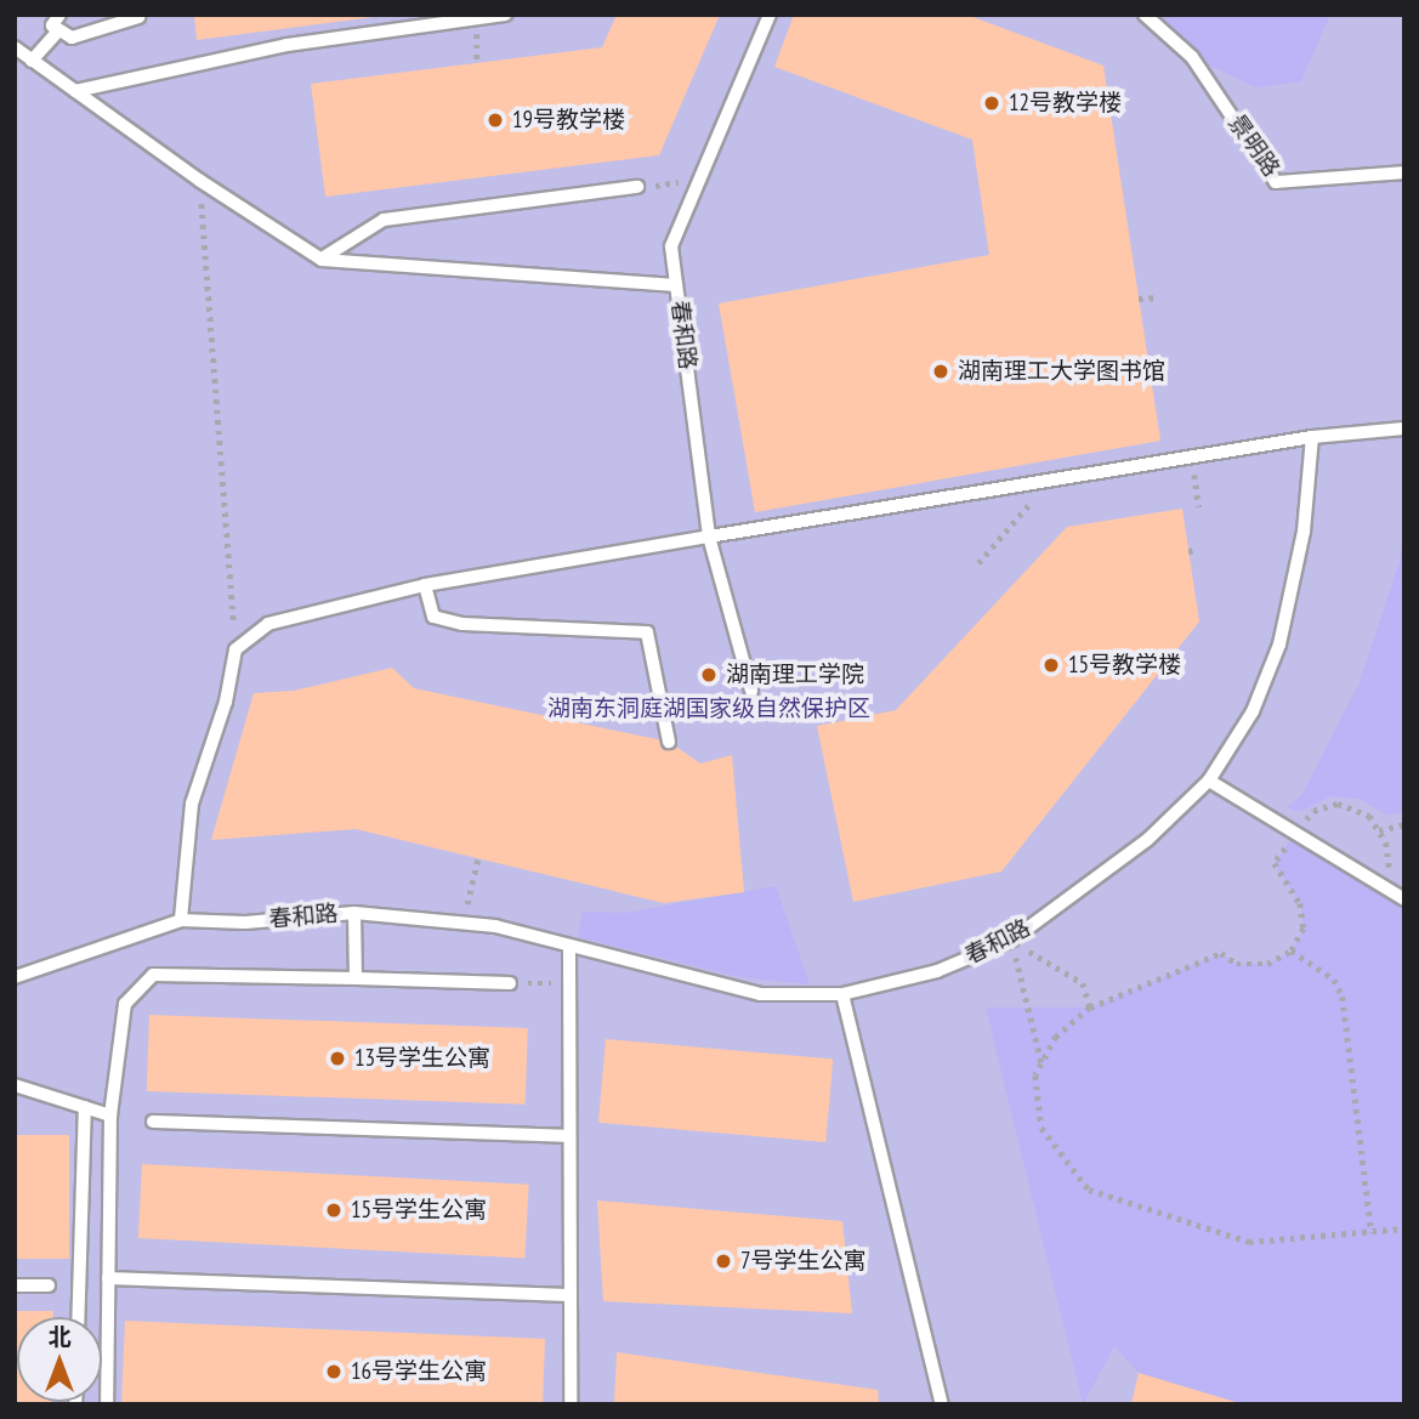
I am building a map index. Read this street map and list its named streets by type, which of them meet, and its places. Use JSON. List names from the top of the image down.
{
  "streets": {
    "lane": ["景明路", "春和路"]
  },
  "parks": ["湖南东洞庭湖国家级自然保护区"],
  "places": [
    "12号教学楼",
    "19号教学楼",
    "湖南理工大学图书馆",
    "15号教学楼",
    "湖南理工学院",
    "13号学生公寓",
    "15号学生公寓",
    "7号学生公寓",
    "16号学生公寓"
  ],
  "north": "top"
}
